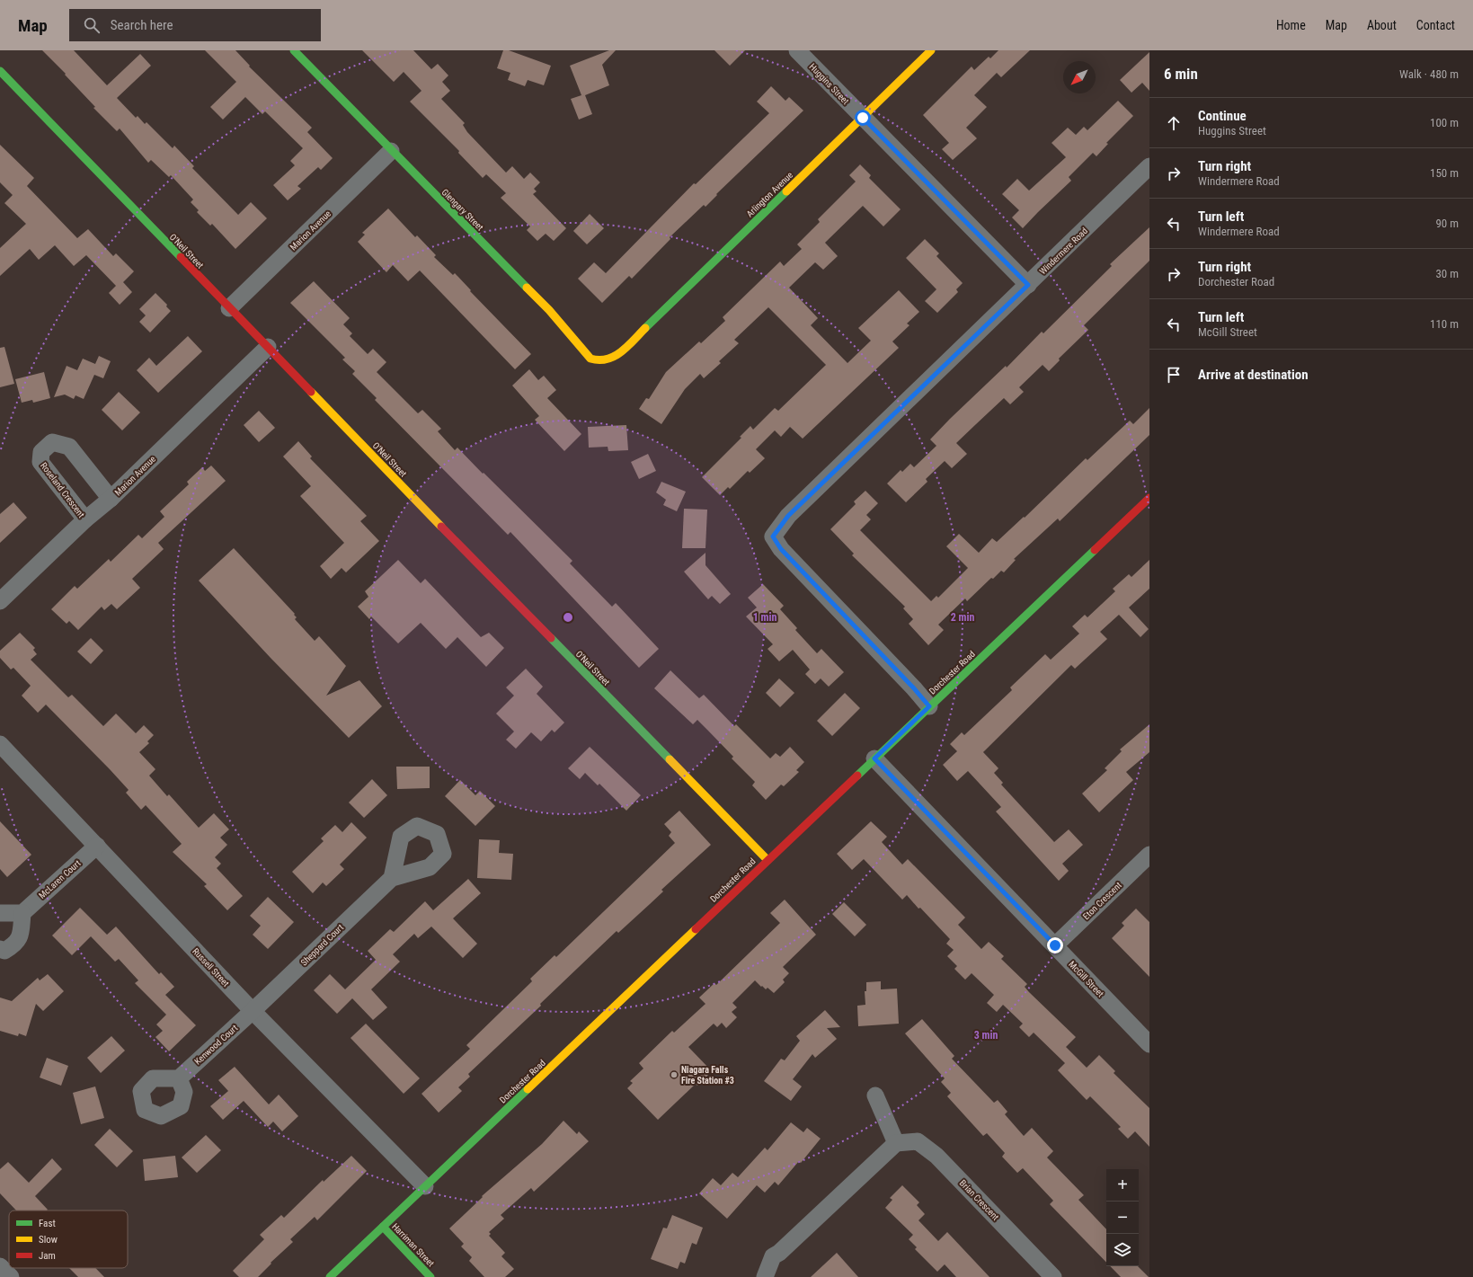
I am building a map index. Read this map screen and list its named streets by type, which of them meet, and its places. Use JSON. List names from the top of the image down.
{
  "streets": {
    "street": [
      "Huggins Street",
      "Arlington Avenue",
      "Glengary Street",
      "Marion Avenue",
      "O'Neil Street",
      "Windermere Road",
      "Roseland Crescent",
      "Dorchester Road",
      "McLaren Court",
      "Eton Crescent",
      "Sheppard Court",
      "Russell Street",
      "McGill Street",
      "Kenwood Court",
      "Brian Crescent",
      "Harriman Street"
    ]
  },
  "crossings": [
    ["Huggins Street", "Arlington Avenue"],
    ["Huggins Street", "Windermere Road"],
    ["Arlington Avenue", "Glengary Street"],
    ["Glengary Street", "Marion Avenue"],
    ["Marion Avenue", "O'Neil Street"],
    ["Marion Avenue", "Roseland Crescent"],
    ["O'Neil Street", "Dorchester Road"],
    ["Windermere Road", "Dorchester Road"],
    ["Dorchester Road", "Russell Street"],
    ["Dorchester Road", "McGill Street"],
    ["Dorchester Road", "Harriman Street"],
    ["McLaren Court", "Russell Street"],
    ["Eton Crescent", "McGill Street"],
    ["Sheppard Court", "Russell Street"],
    ["Sheppard Court", "Kenwood Court"],
    ["Russell Street", "Kenwood Court"]
  ],
  "places": ["Niagara Falls Fire Station #3"],
  "legend": ["Fast", "Slow", "Jam"],
  "north": "bottom left",
  "page": {
    "header": "Map",
    "search": "Search here",
    "nav": [
      "Home",
      "Map",
      "About",
      "Contact"
    ],
    "heading": ["6 min", "Walk · 480 m"],
    "list": [
      ["Continue", "Huggins Street", "100 m"],
      ["Turn right", "Windermere Road", "150 m"],
      ["Turn left", "Windermere Road", "90 m"],
      ["Turn right", "Dorchester Road", "30 m"],
      ["Turn left", "McGill Street", "110 m"],
      "Arrive at destination"
    ],
    "map_buttons": ["+", "−"]
  },
  "rings": ["1 min", "2 min", "3 min"]
}
